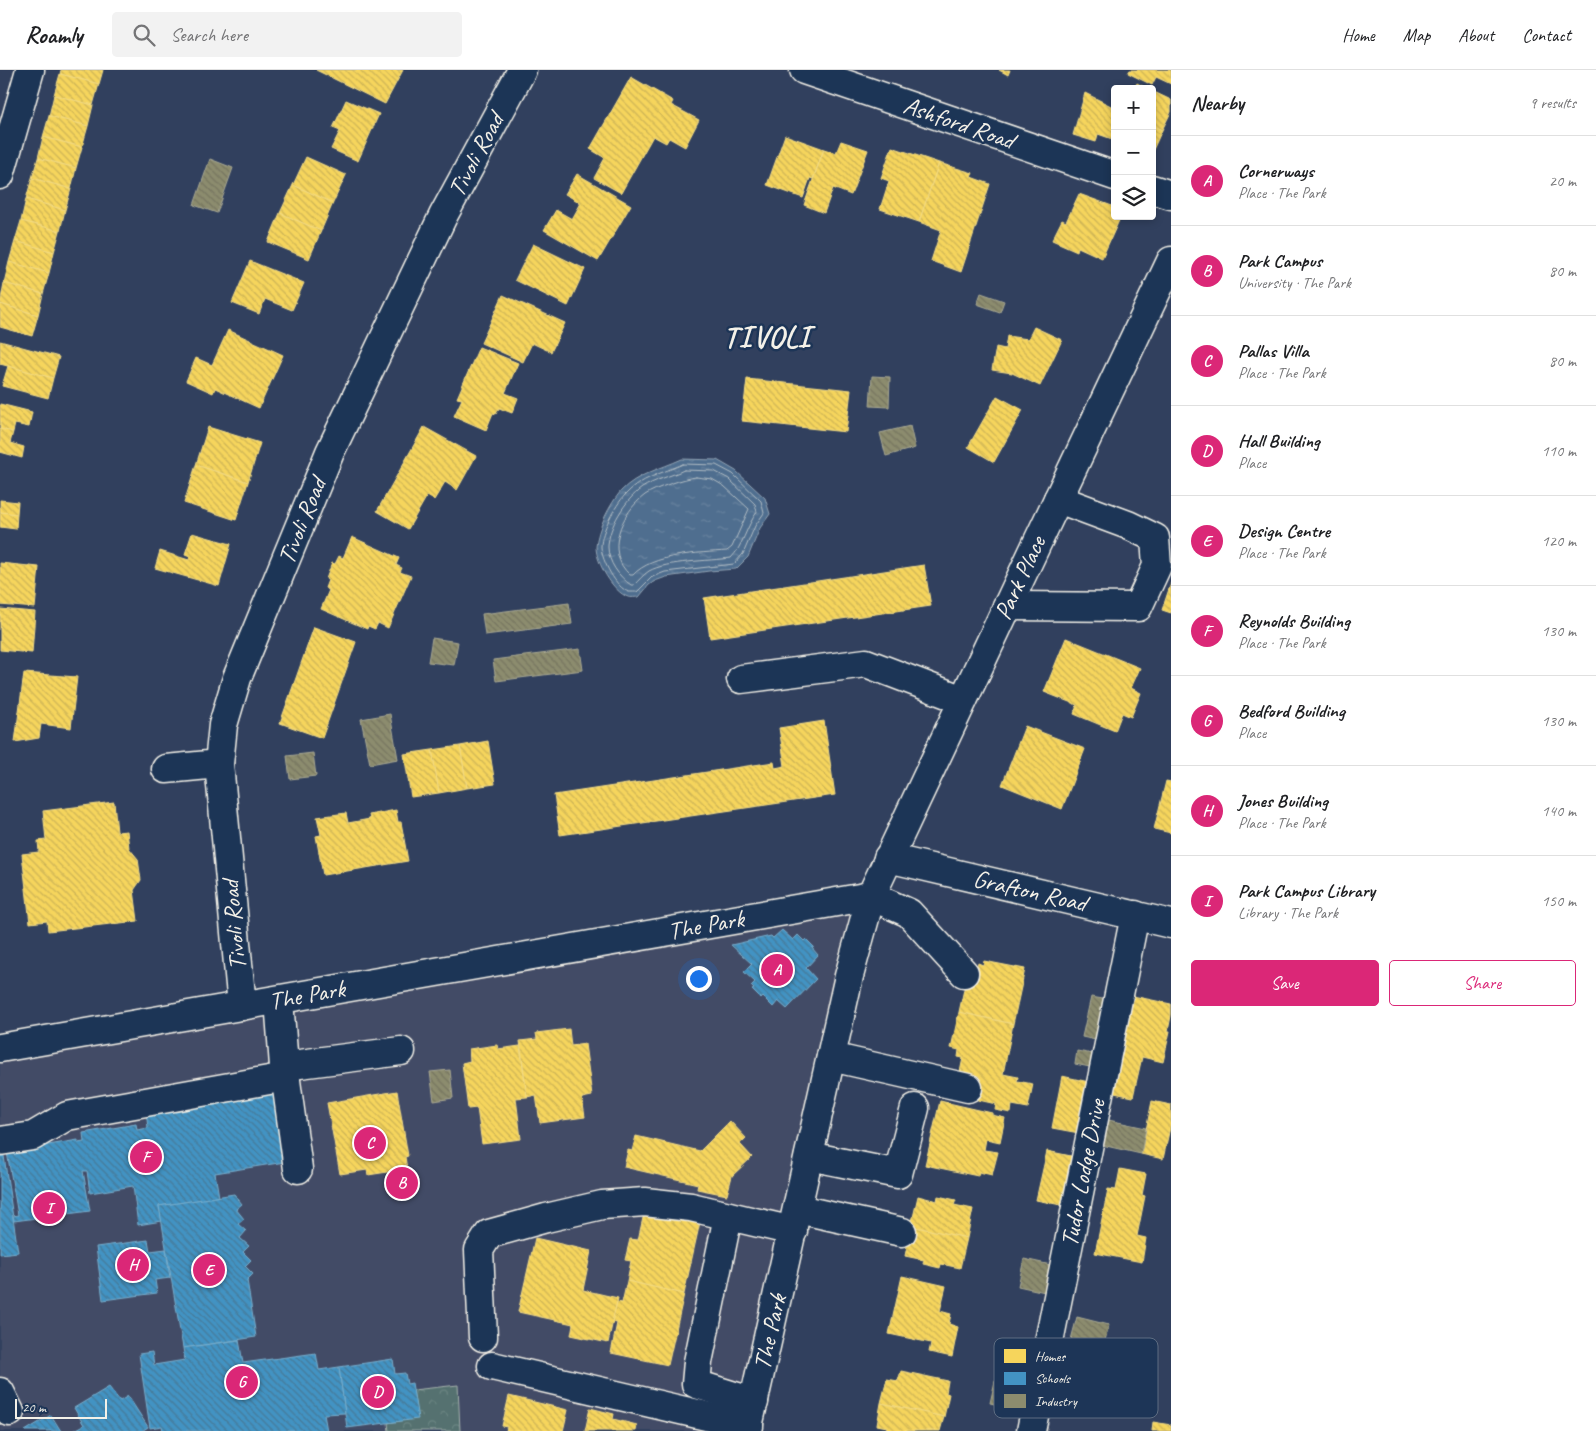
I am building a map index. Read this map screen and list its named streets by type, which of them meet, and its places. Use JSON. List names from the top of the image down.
{
  "streets": {
    "street": [
      "Ashford Road",
      "Tivoli Road",
      "Park Place",
      "Grafton Road",
      "The Park",
      "Tudor Lodge Drive"
    ]
  },
  "crossings": [
    ["Tivoli Road", "The Park"],
    ["Park Place", "Grafton Road"],
    ["Park Place", "The Park"],
    ["Grafton Road", "Tudor Lodge Drive"]
  ],
  "districts": ["TIVOLI"],
  "legend": ["Homes", "Schools", "Industry"],
  "scale_bar": "20 m",
  "page": {
    "header": "Roamly",
    "search": "Search here",
    "nav": [
      "Home",
      "Map",
      "About",
      "Contact"
    ],
    "heading": ["Nearby", "9 results"],
    "map_buttons": ["+", "−"],
    "list": [
      {
        "mark": "A",
        "name": "Cornerways",
        "note": "Place · The Park",
        "value": "20 m"
      },
      {
        "mark": "B",
        "name": "Park Campus",
        "note": "University · The Park",
        "value": "80 m"
      },
      {
        "mark": "C",
        "name": "Pallas Villa",
        "note": "Place · The Park",
        "value": "80 m"
      },
      {
        "mark": "D",
        "name": "Hall Building",
        "note": "Place",
        "value": "110 m"
      },
      {
        "mark": "E",
        "name": "Design Centre",
        "note": "Place · The Park",
        "value": "120 m"
      },
      {
        "mark": "F",
        "name": "Reynolds Building",
        "note": "Place · The Park",
        "value": "130 m"
      },
      {
        "mark": "G",
        "name": "Bedford Building",
        "note": "Place",
        "value": "130 m"
      },
      {
        "mark": "H",
        "name": "Jones Building",
        "note": "Place · The Park",
        "value": "140 m"
      },
      {
        "mark": "I",
        "name": "Park Campus Library",
        "note": "Library · The Park",
        "value": "150 m"
      }
    ],
    "buttons": ["Save", "Share"],
    "pins": [
      "A",
      "C",
      "F",
      "B",
      "I",
      "H",
      "E",
      "G",
      "D"
    ],
    "scale": "20 m"
  }
}
